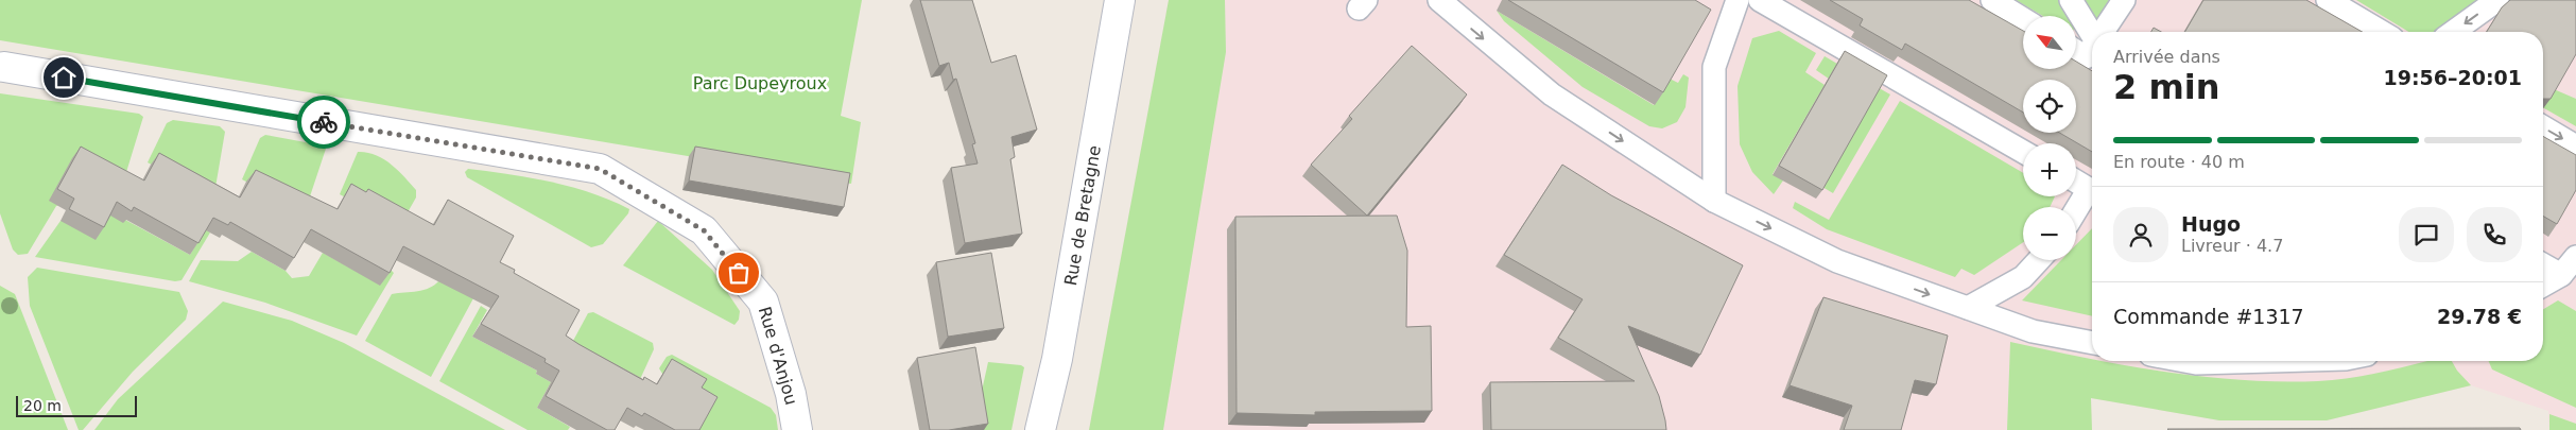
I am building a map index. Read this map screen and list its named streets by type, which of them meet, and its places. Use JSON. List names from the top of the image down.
{
  "streets": {
    "street": ["Rue de Bretagne", "Rue d'Anjou"]
  },
  "parks": ["Parc Dupeyroux"],
  "scale_bar": "20 m",
  "north": "top left",
  "page": {
    "map_buttons": ["+", "−"],
    "heading": ["2 min", "Arrivée dans", "19:56–20:01"],
    "panel": [
      "Hugo",
      "Livreur · 4.7",
      "Commande #1317",
      "29.78 €"
    ],
    "bar": "En route · 40 m",
    "scale": "20 m"
  }
}
